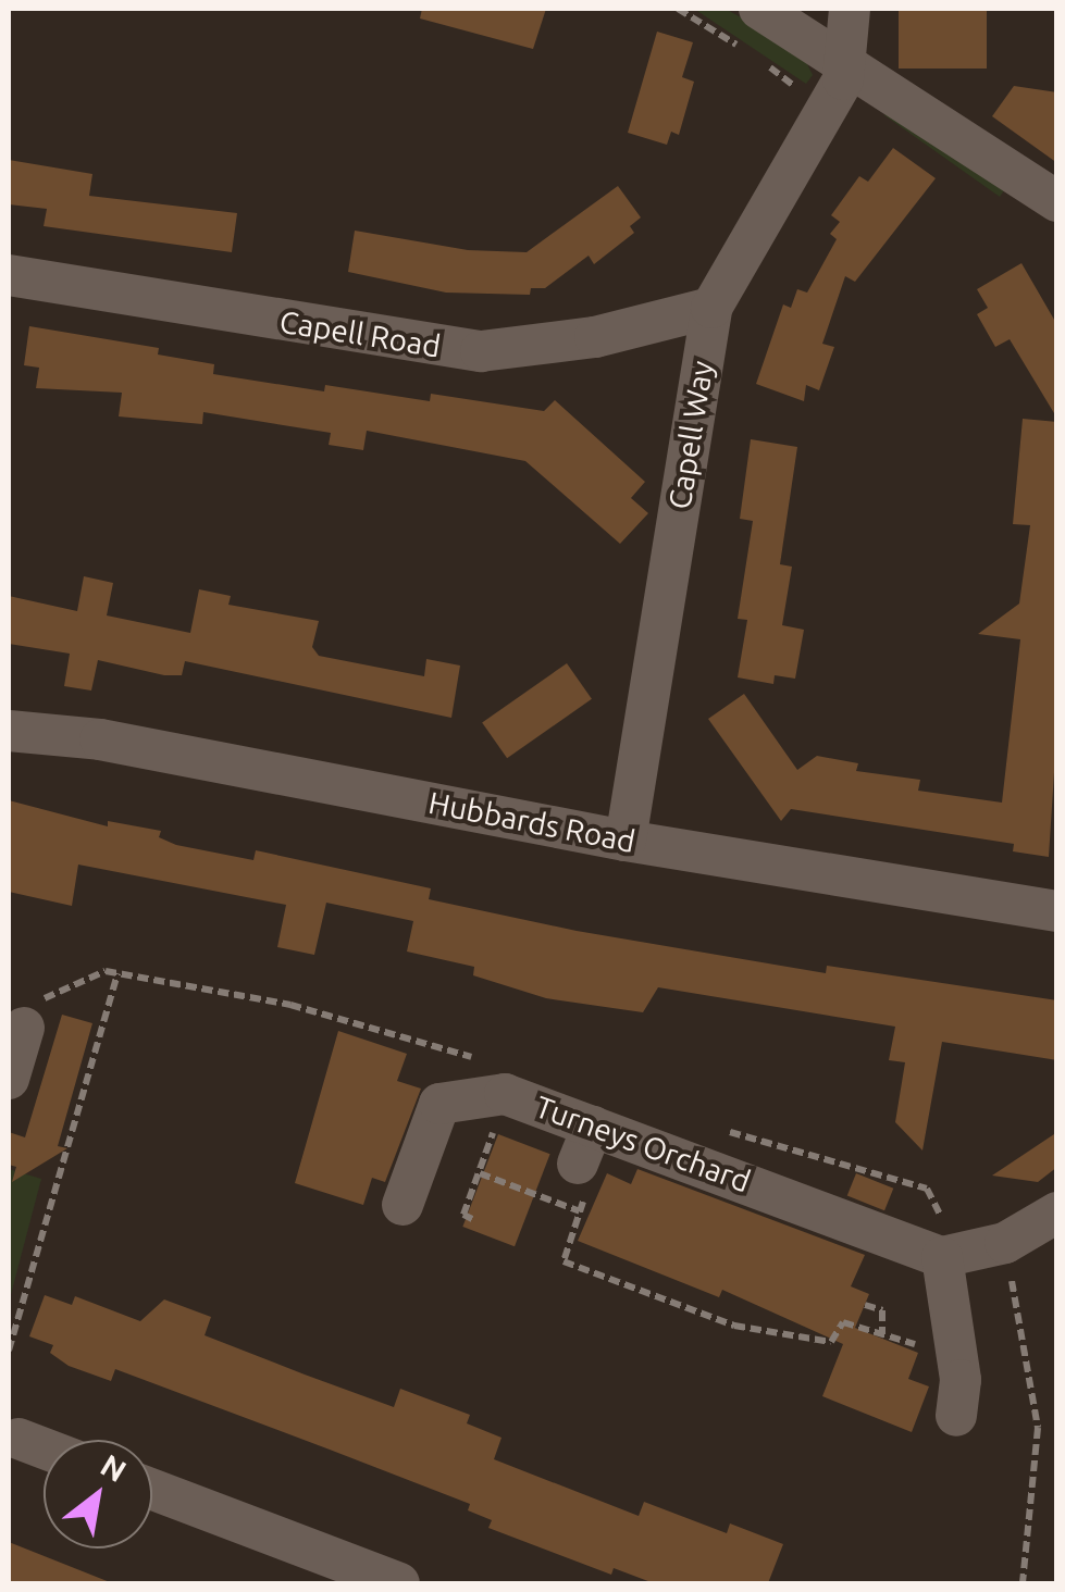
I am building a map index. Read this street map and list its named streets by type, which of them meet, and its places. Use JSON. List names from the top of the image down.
{
  "streets": {
    "street": [
      "Capell Road",
      "Capell Way",
      "Hubbards Road",
      "Turneys Orchard"
    ]
  },
  "crossings": [
    ["Capell Road", "Capell Way"],
    ["Capell Way", "Hubbards Road"]
  ],
  "north": "top right"
}
